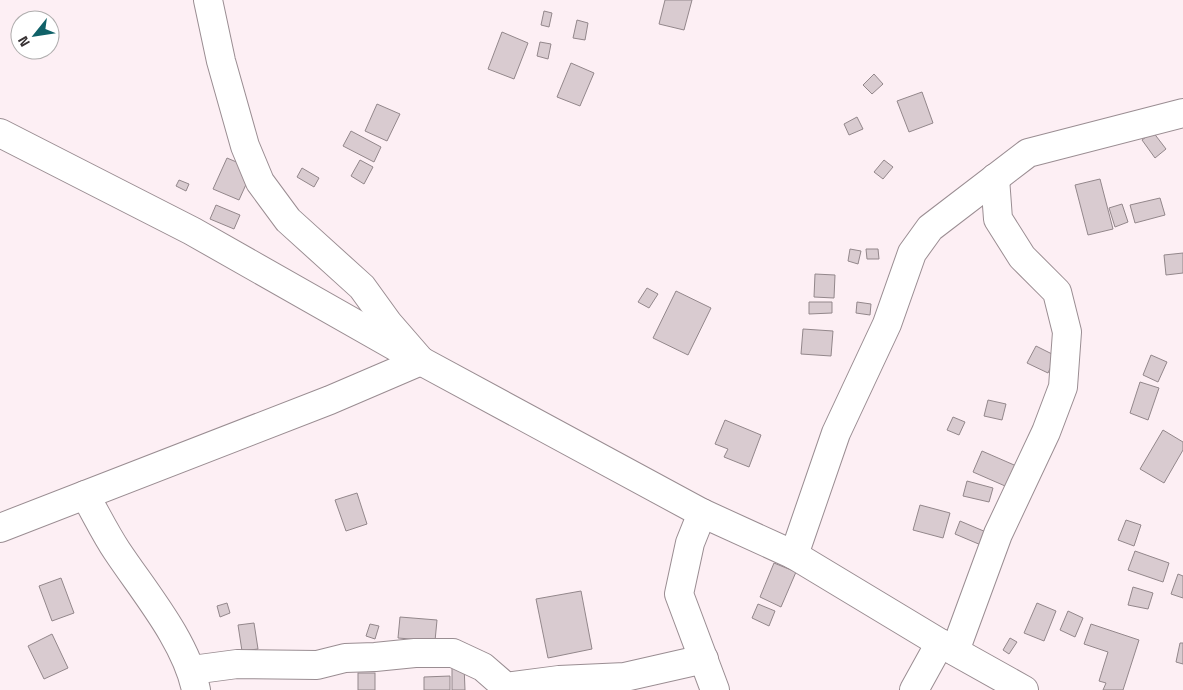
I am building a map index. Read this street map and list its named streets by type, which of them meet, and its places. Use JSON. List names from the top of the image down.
{
  "north": "bottom left"
}
